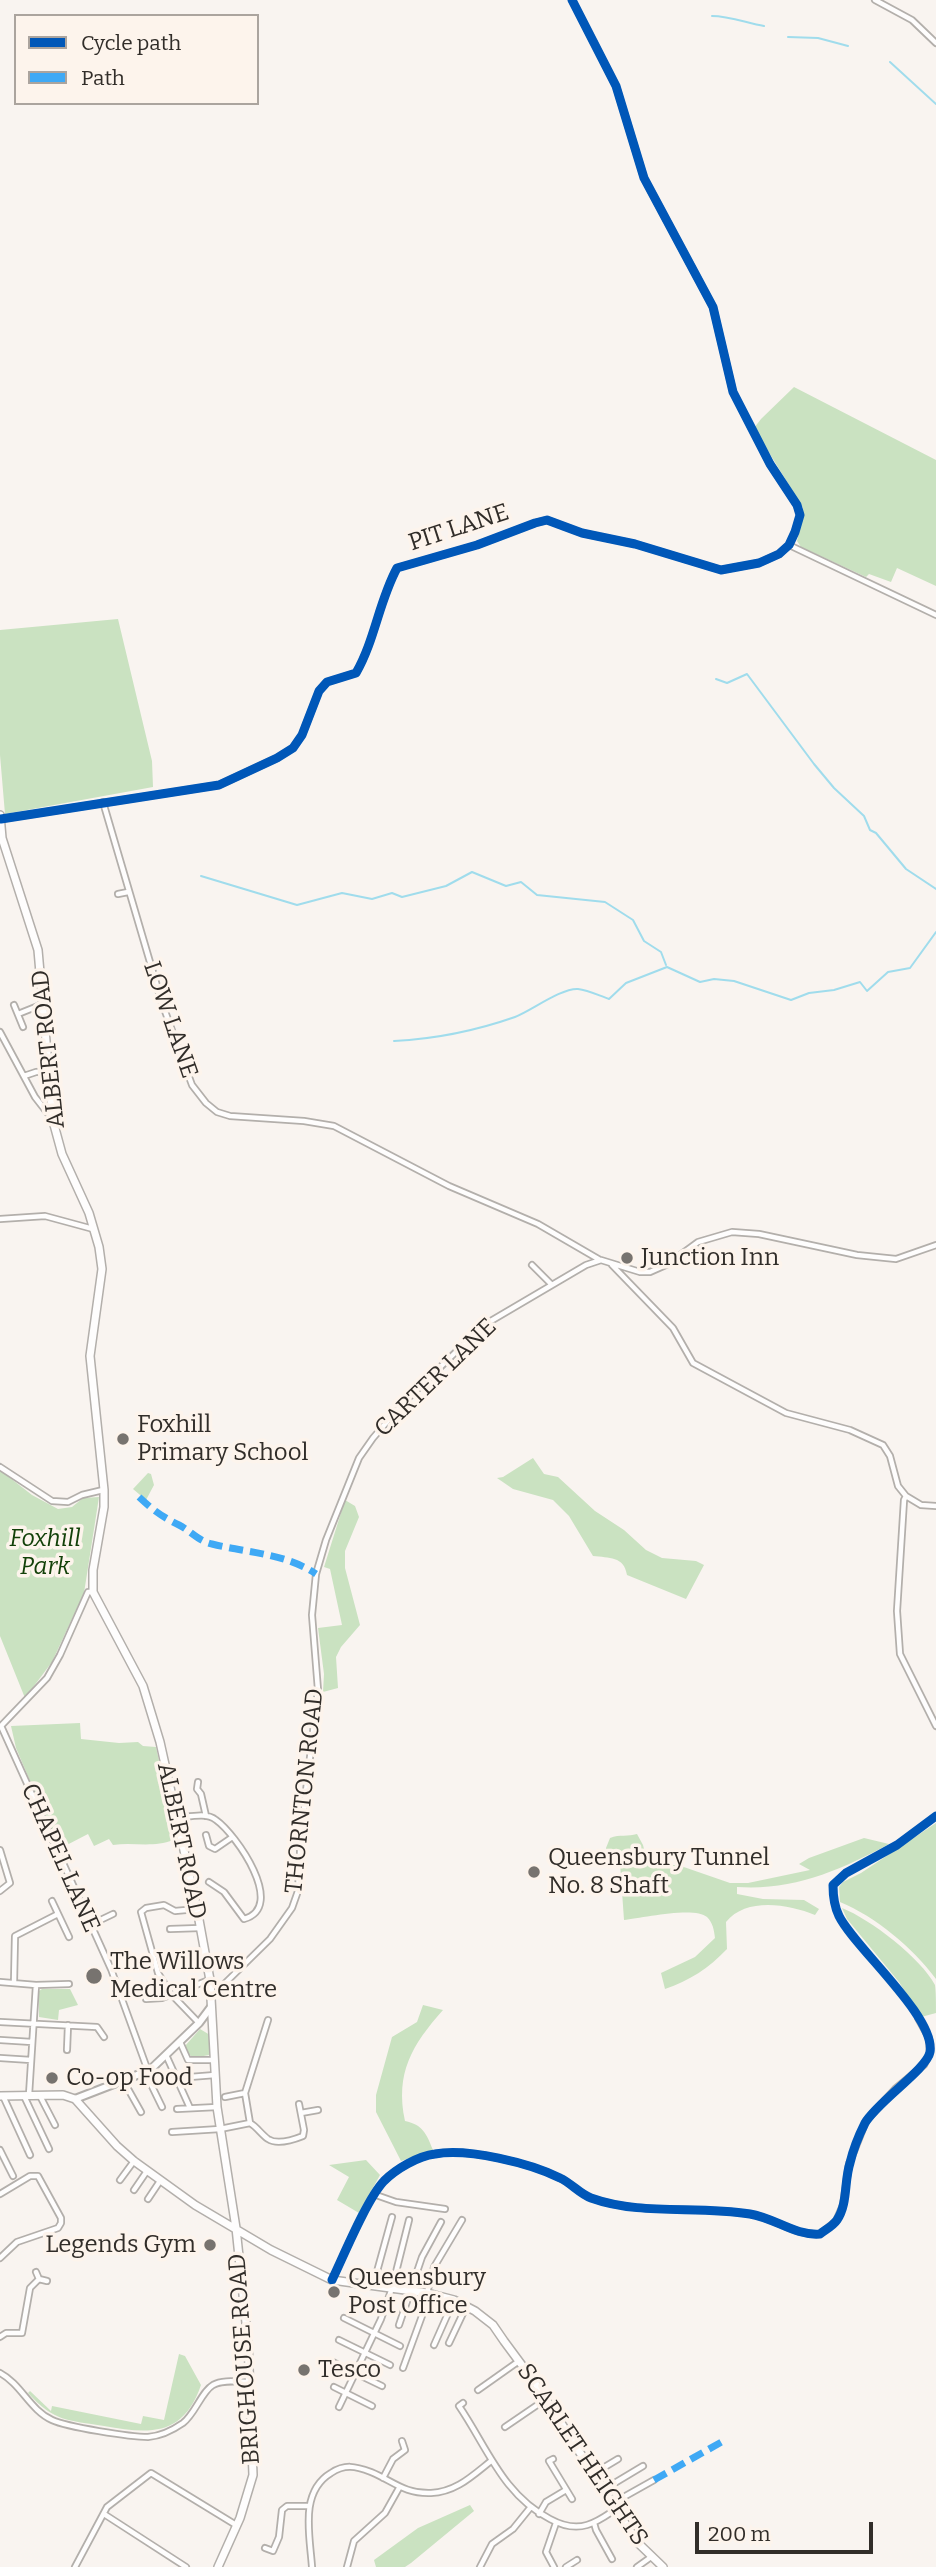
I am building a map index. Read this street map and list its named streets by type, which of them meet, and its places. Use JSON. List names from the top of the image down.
{
  "streets": {
    "main road": ["ALBERT ROAD", "BRIGHOUSE ROAD", "SCARLET HEIGHTS"],
    "street": [
      "PIT LANE",
      "LOW LANE",
      "CARTER LANE",
      "THORNTON ROAD",
      "CHAPEL LANE"
    ]
  },
  "crossings": [
    ["PIT LANE", "LOW LANE"],
    ["PIT LANE", "ALBERT ROAD"],
    ["LOW LANE", "CARTER LANE"],
    ["ALBERT ROAD", "THORNTON ROAD"],
    ["ALBERT ROAD", "BRIGHOUSE ROAD"],
    ["ALBERT ROAD", "SCARLET HEIGHTS"],
    ["CARTER LANE", "THORNTON ROAD"],
    ["BRIGHOUSE ROAD", "SCARLET HEIGHTS"]
  ],
  "parks": ["Foxhill Park"],
  "places": [
    "Junction Inn",
    "Foxhill Primary School",
    "Queensbury Tunnel No. 8 Shaft",
    "The Willows Medical Centre",
    "Co-op Food",
    "Legends Gym",
    "Queensbury Post Office",
    "Tesco"
  ],
  "legend": ["Cycle path", "Path"],
  "scale_bar": "200 m"
}
